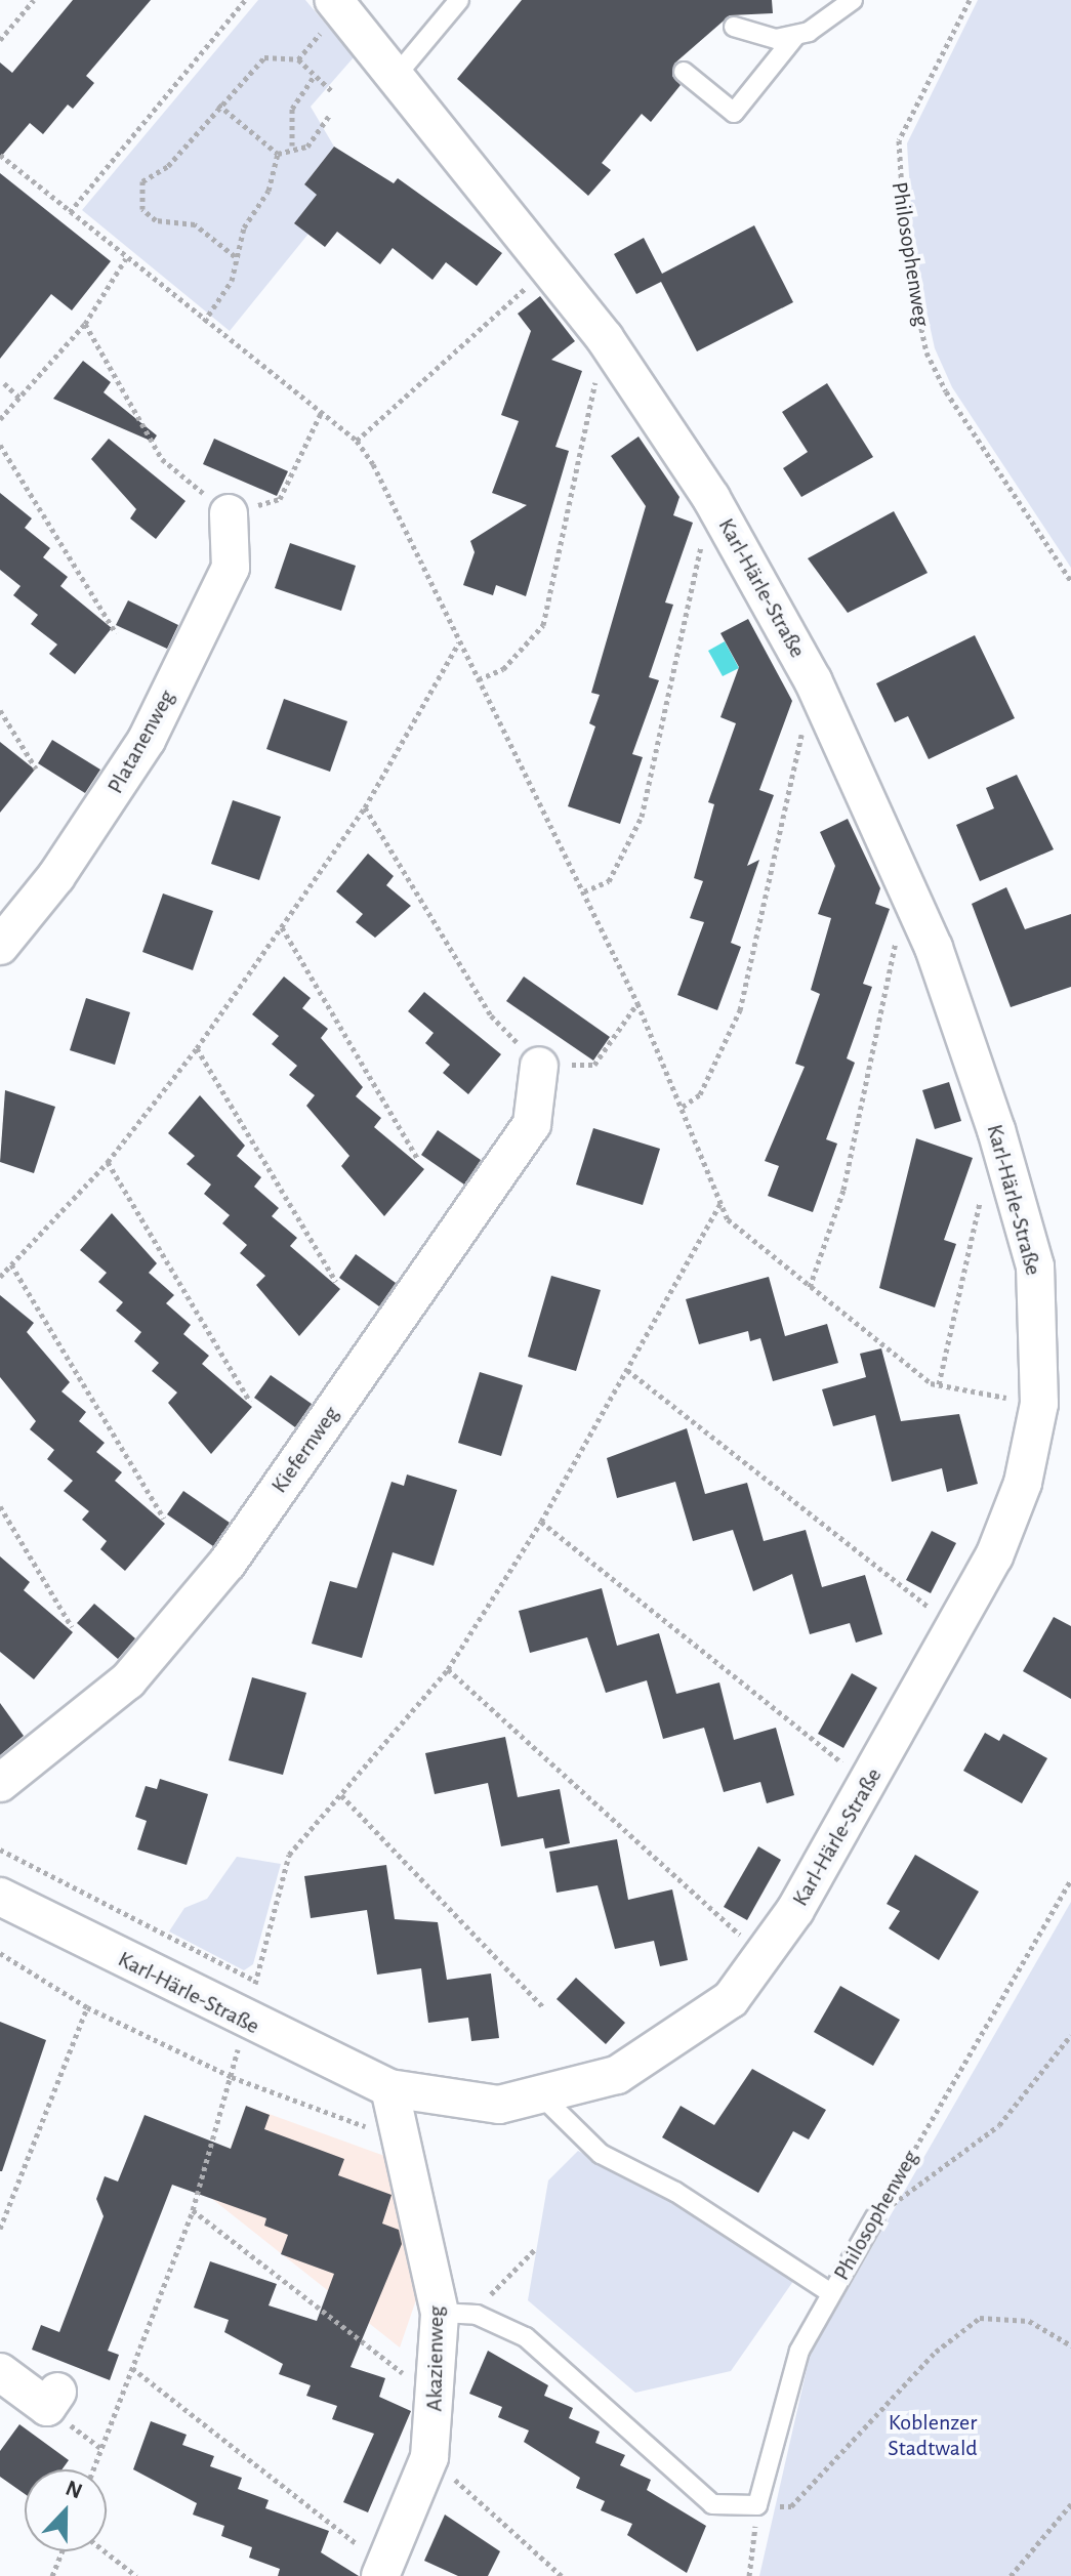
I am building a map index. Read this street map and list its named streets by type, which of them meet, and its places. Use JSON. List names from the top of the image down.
{
  "streets": {
    "street": [
      "Karl-Härle-Straße",
      "Platanenweg",
      "Kiefernweg",
      "Akazienweg"
    ],
    "lane": ["Philosophenweg"]
  },
  "crossings": [
    ["Karl-Härle-Straße", "Akazienweg"]
  ],
  "parks": ["Koblenzer Stadtwald"],
  "north": "top"
}
